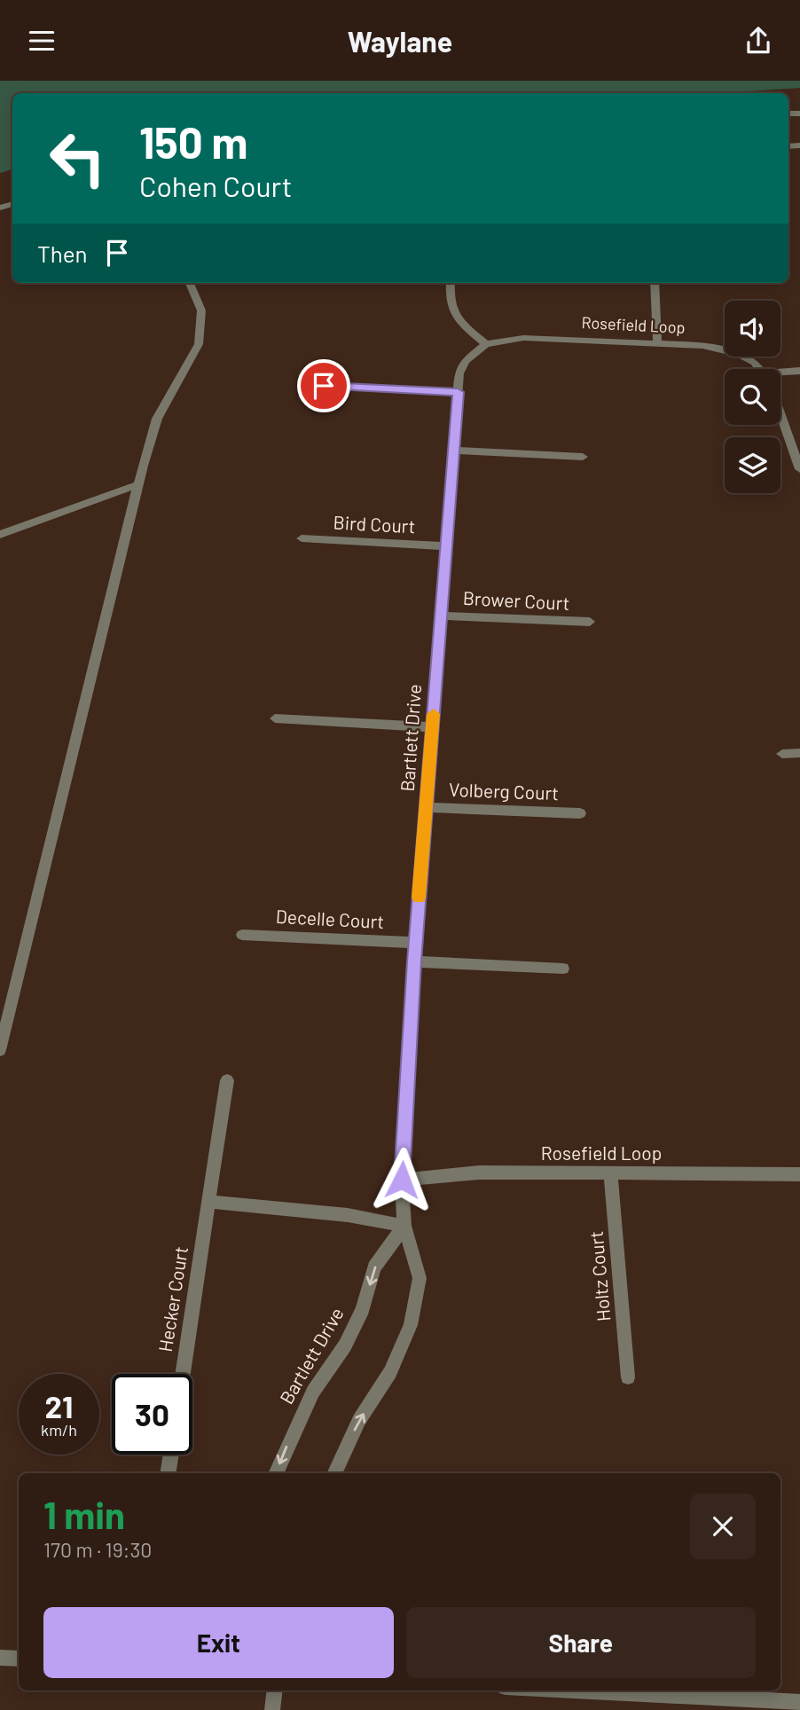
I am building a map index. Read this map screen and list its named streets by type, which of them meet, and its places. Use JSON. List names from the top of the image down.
{
  "streets": {
    "street": [
      "Rosefield Loop",
      "Bird Court",
      "Brower Court",
      "Bartlett Drive",
      "Volberg Court",
      "Decelle Court",
      "Holtz Court",
      "Hecker Court"
    ]
  },
  "crossings": [
    ["Rosefield Loop", "Bartlett Drive"],
    ["Rosefield Loop", "Holtz Court"],
    ["Bird Court", "Bartlett Drive"],
    ["Brower Court", "Bartlett Drive"],
    ["Bartlett Drive", "Volberg Court"],
    ["Bartlett Drive", "Decelle Court"]
  ],
  "page": {
    "header": "Waylane",
    "turn": ["150 m", "Cohen Court"],
    "then": "Then",
    "speed": "21 km/h",
    "limit": "30",
    "heading": ["1 min", "170 m · 19:30"],
    "buttons": ["Exit", "Share"]
  }
}
